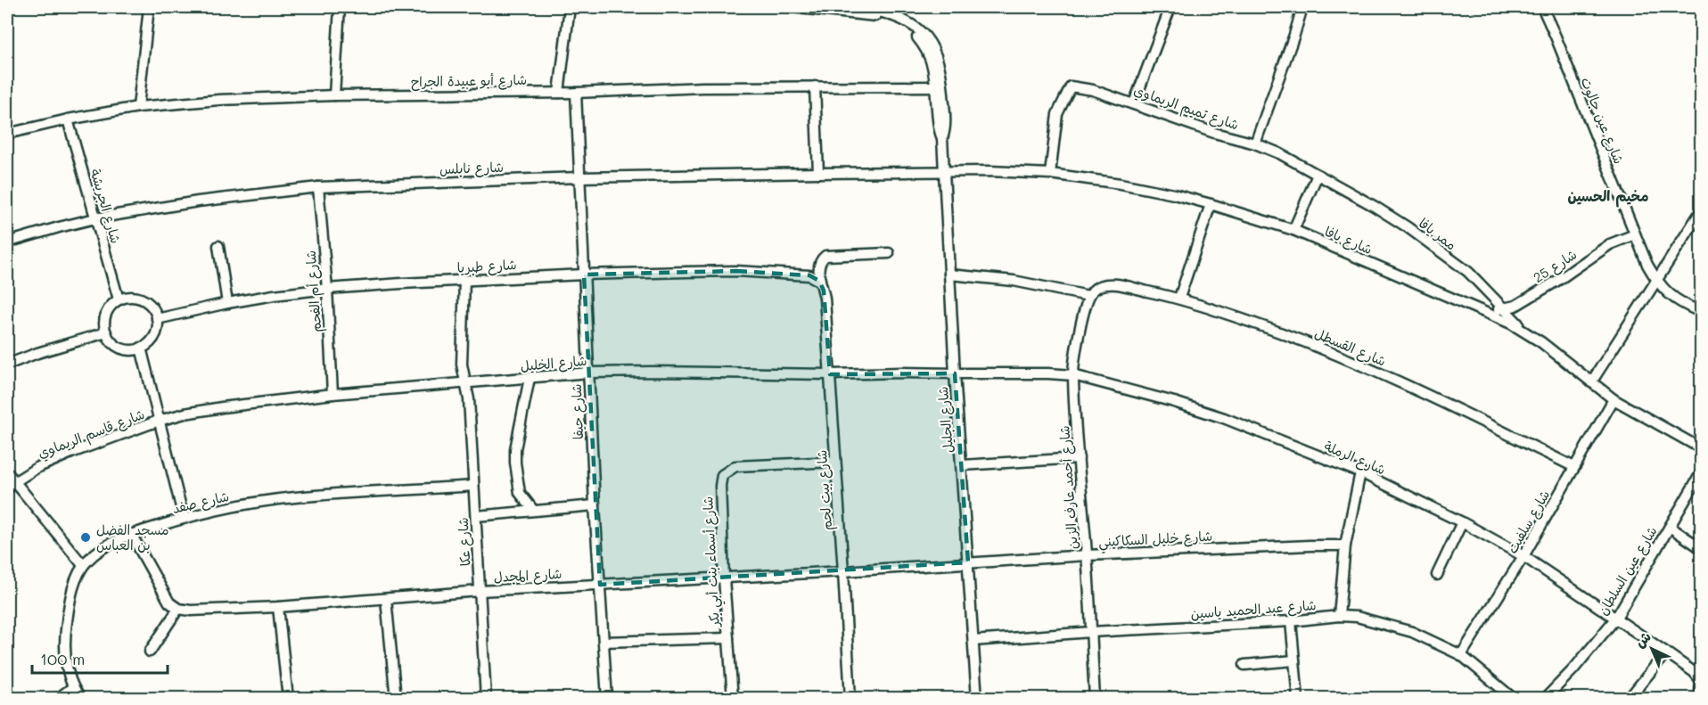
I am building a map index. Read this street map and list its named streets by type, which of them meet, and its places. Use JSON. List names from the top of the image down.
{
  "streets": {
    "street": [
      "شارع أبو عبيدة الجراح",
      "شارع تميم الريماوي",
      "شارع عين جالوت",
      "شارع نابلس",
      "شارع الجريشة",
      "ممر يافا",
      "شارع يافا",
      "شارع طبريا",
      "شارع 25",
      "شارع أم الفحم",
      "شارع القسطل",
      "شارع الخليل",
      "شارع حيفا",
      "شارع الجليل",
      "شارع قاسم الريماوي",
      "شارع الرملة",
      "شارع أحمد عارف الزين",
      "شارع بيت لحم",
      "شارع صفد",
      "شارع سلفيت",
      "شارع خليل السكاكيني",
      "شارع عكا",
      "شارع أسماء بنت أبي بكر",
      "شارع عين السلطان",
      "شارع المجدل",
      "شارع عبد الحميد ياسين"
    ]
  },
  "crossings": [
    ["شارع أبو عبيدة الجراح", "شارع الجريشة"],
    ["شارع أبو عبيدة الجراح", "شارع حيفا"],
    ["شارع أبو عبيدة الجراح", "شارع الجليل"],
    ["شارع تميم الريماوي", "ممر يافا"],
    ["شارع تميم الريماوي", "شارع يافا"],
    ["شارع عين جالوت", "شارع 25"],
    ["شارع نابلس", "شارع الجريشة"],
    ["شارع نابلس", "شارع يافا"],
    ["شارع نابلس", "شارع أم الفحم"],
    ["شارع نابلس", "شارع حيفا"],
    ["شارع نابلس", "شارع الجليل"],
    ["شارع الجريشة", "شارع طبريا"],
    ["ممر يافا", "شارع يافا"],
    ["ممر يافا", "شارع 25"],
    ["شارع يافا", "شارع 25"],
    ["شارع يافا", "شارع الجليل"],
    ["شارع يافا", "شارع سلفيت"],
    ["شارع طبريا", "شارع أم الفحم"],
    ["شارع طبريا", "شارع حيفا"],
    ["شارع طبريا", "شارع بيت لحم"],
    ["شارع طبريا", "شارع عكا"],
    ["شارع أم الفحم", "شارع الخليل"],
    ["شارع القسطل", "شارع أحمد عارف الزين"],
    ["شارع القسطل", "شارع سلفيت"],
    ["شارع الخليل", "شارع حيفا"],
    ["شارع الخليل", "شارع الجليل"],
    ["شارع الخليل", "شارع قاسم الريماوي"],
    ["شارع الخليل", "شارع الرملة"],
    ["شارع الخليل", "شارع بيت لحم"],
    ["شارع الخليل", "شارع عكا"],
    ["شارع حيفا", "شارع المجدل"],
    ["شارع الجليل", "شارع الرملة"],
    ["شارع الجليل", "شارع خليل السكاكيني"],
    ["شارع الجليل", "شارع المجدل"],
    ["شارع الجليل", "شارع عبد الحميد ياسين"],
    ["شارع الرملة", "شارع أحمد عارف الزين"],
    ["شارع الرملة", "شارع سلفيت"],
    ["شارع الرملة", "شارع عين السلطان"],
    ["شارع أحمد عارف الزين", "شارع خليل السكاكيني"],
    ["شارع أحمد عارف الزين", "شارع عبد الحميد ياسين"],
    ["شارع بيت لحم", "شارع أسماء بنت أبي بكر"],
    ["شارع بيت لحم", "شارع المجدل"],
    ["شارع صفد", "شارع عكا"],
    ["شارع سلفيت", "شارع عبد الحميد ياسين"],
    ["شارع خليل السكاكيني", "شارع المجدل"],
    ["شارع عكا", "شارع المجدل"],
    ["شارع أسماء بنت أبي بكر", "شارع المجدل"]
  ],
  "districts": ["مخيم الحسين"],
  "places": ["مسجد الفضل بن العباس"],
  "scale_bar": "100 m",
  "north": "top left"
}
